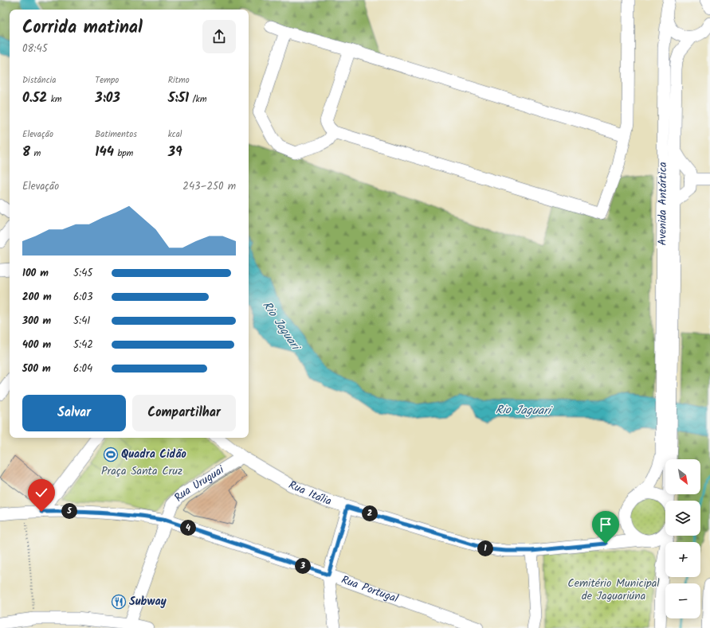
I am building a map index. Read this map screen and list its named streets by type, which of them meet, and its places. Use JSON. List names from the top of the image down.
{
  "streets": {
    "street": [
      "Avenida Antártica",
      "Rua Uruguai",
      "Rua Itália",
      "Rua Portugal"
    ]
  },
  "crossings": [
    ["Rua Uruguai", "Rua Itália"],
    ["Rua Uruguai", "Rua Portugal"]
  ],
  "water": ["Rio Jaguari"],
  "parks": ["Praça Santa Cruz", "Cemitério Municipal de Jaguariúna"],
  "places": {
    "sports": ["Quadra Cidão"],
    "restaurant": ["Subway"]
  },
  "north": "bottom right",
  "page": {
    "heading": ["Corrida matinal", "08:45"],
    "stats": [
      ["Distância", "0.52 km"],
      ["Tempo", "3:03"],
      ["Ritmo", "5:51 /km"],
      ["Elevação", "8 m"],
      ["Batimentos", "144 bpm"],
      ["kcal", "39"]
    ],
    "chart": ["Elevação", "243–250 m"],
    "list": [
      {
        "name": "100 m",
        "note": "5:45"
      },
      {
        "name": "200 m",
        "note": "6:03"
      },
      {
        "name": "300 m",
        "note": "5:41"
      },
      {
        "name": "400 m",
        "note": "5:42"
      },
      {
        "name": "500 m",
        "note": "6:04"
      }
    ],
    "buttons": ["Salvar", "Compartilhar"],
    "map_buttons": ["+", "−"],
    "pins": [
      "5",
      "2",
      "4",
      "1",
      "3"
    ]
  }
}
